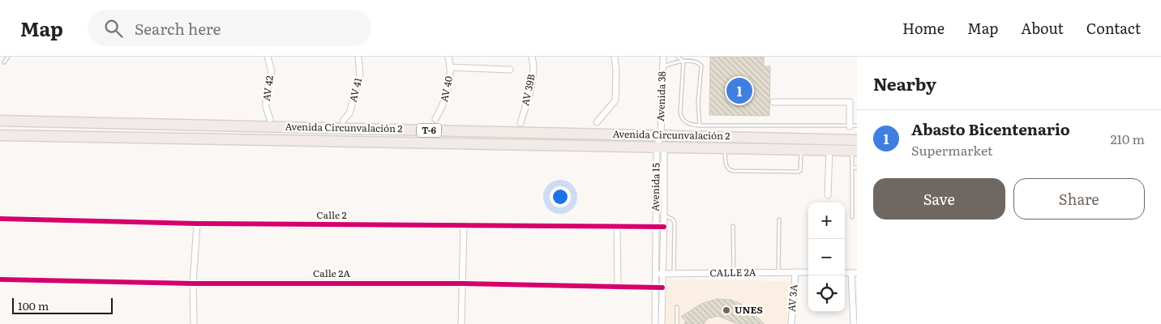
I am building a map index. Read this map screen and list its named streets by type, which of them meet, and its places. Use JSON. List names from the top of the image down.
{
  "streets": {
    "highway": ["Avenida Circunvalación 2", "T-6"],
    "street": [
      "AV 42",
      "AV 40",
      "AV 41",
      "AV 39B",
      "Avenida 38",
      "Avenida 15",
      "Calle 2",
      "CALLE 2A",
      "Calle 2A",
      "AV 3A"
    ]
  },
  "crossings": [
    ["Avenida 38", "Avenida Circunvalación 2"],
    ["Avenida 38", "Avenida 15"],
    ["Avenida Circunvalación 2", "Avenida 15"],
    ["Avenida 15", "Calle 2"],
    ["Avenida 15", "CALLE 2A"],
    ["Avenida 15", "Calle 2A"],
    ["CALLE 2A", "AV 3A"]
  ],
  "places": ["UNES"],
  "scale_bar": "100 m",
  "page": {
    "header": "Map",
    "search": "Search here",
    "nav": [
      "Home",
      "Map",
      "About",
      "Contact"
    ],
    "heading": "Nearby",
    "pins": "1",
    "list": [
      {
        "mark": "1",
        "name": "Abasto Bicentenario",
        "note": "Supermarket",
        "value": "210 m"
      }
    ],
    "buttons": ["Save", "Share"],
    "map_buttons": ["+", "−"],
    "scale": "100 m"
  }
}
